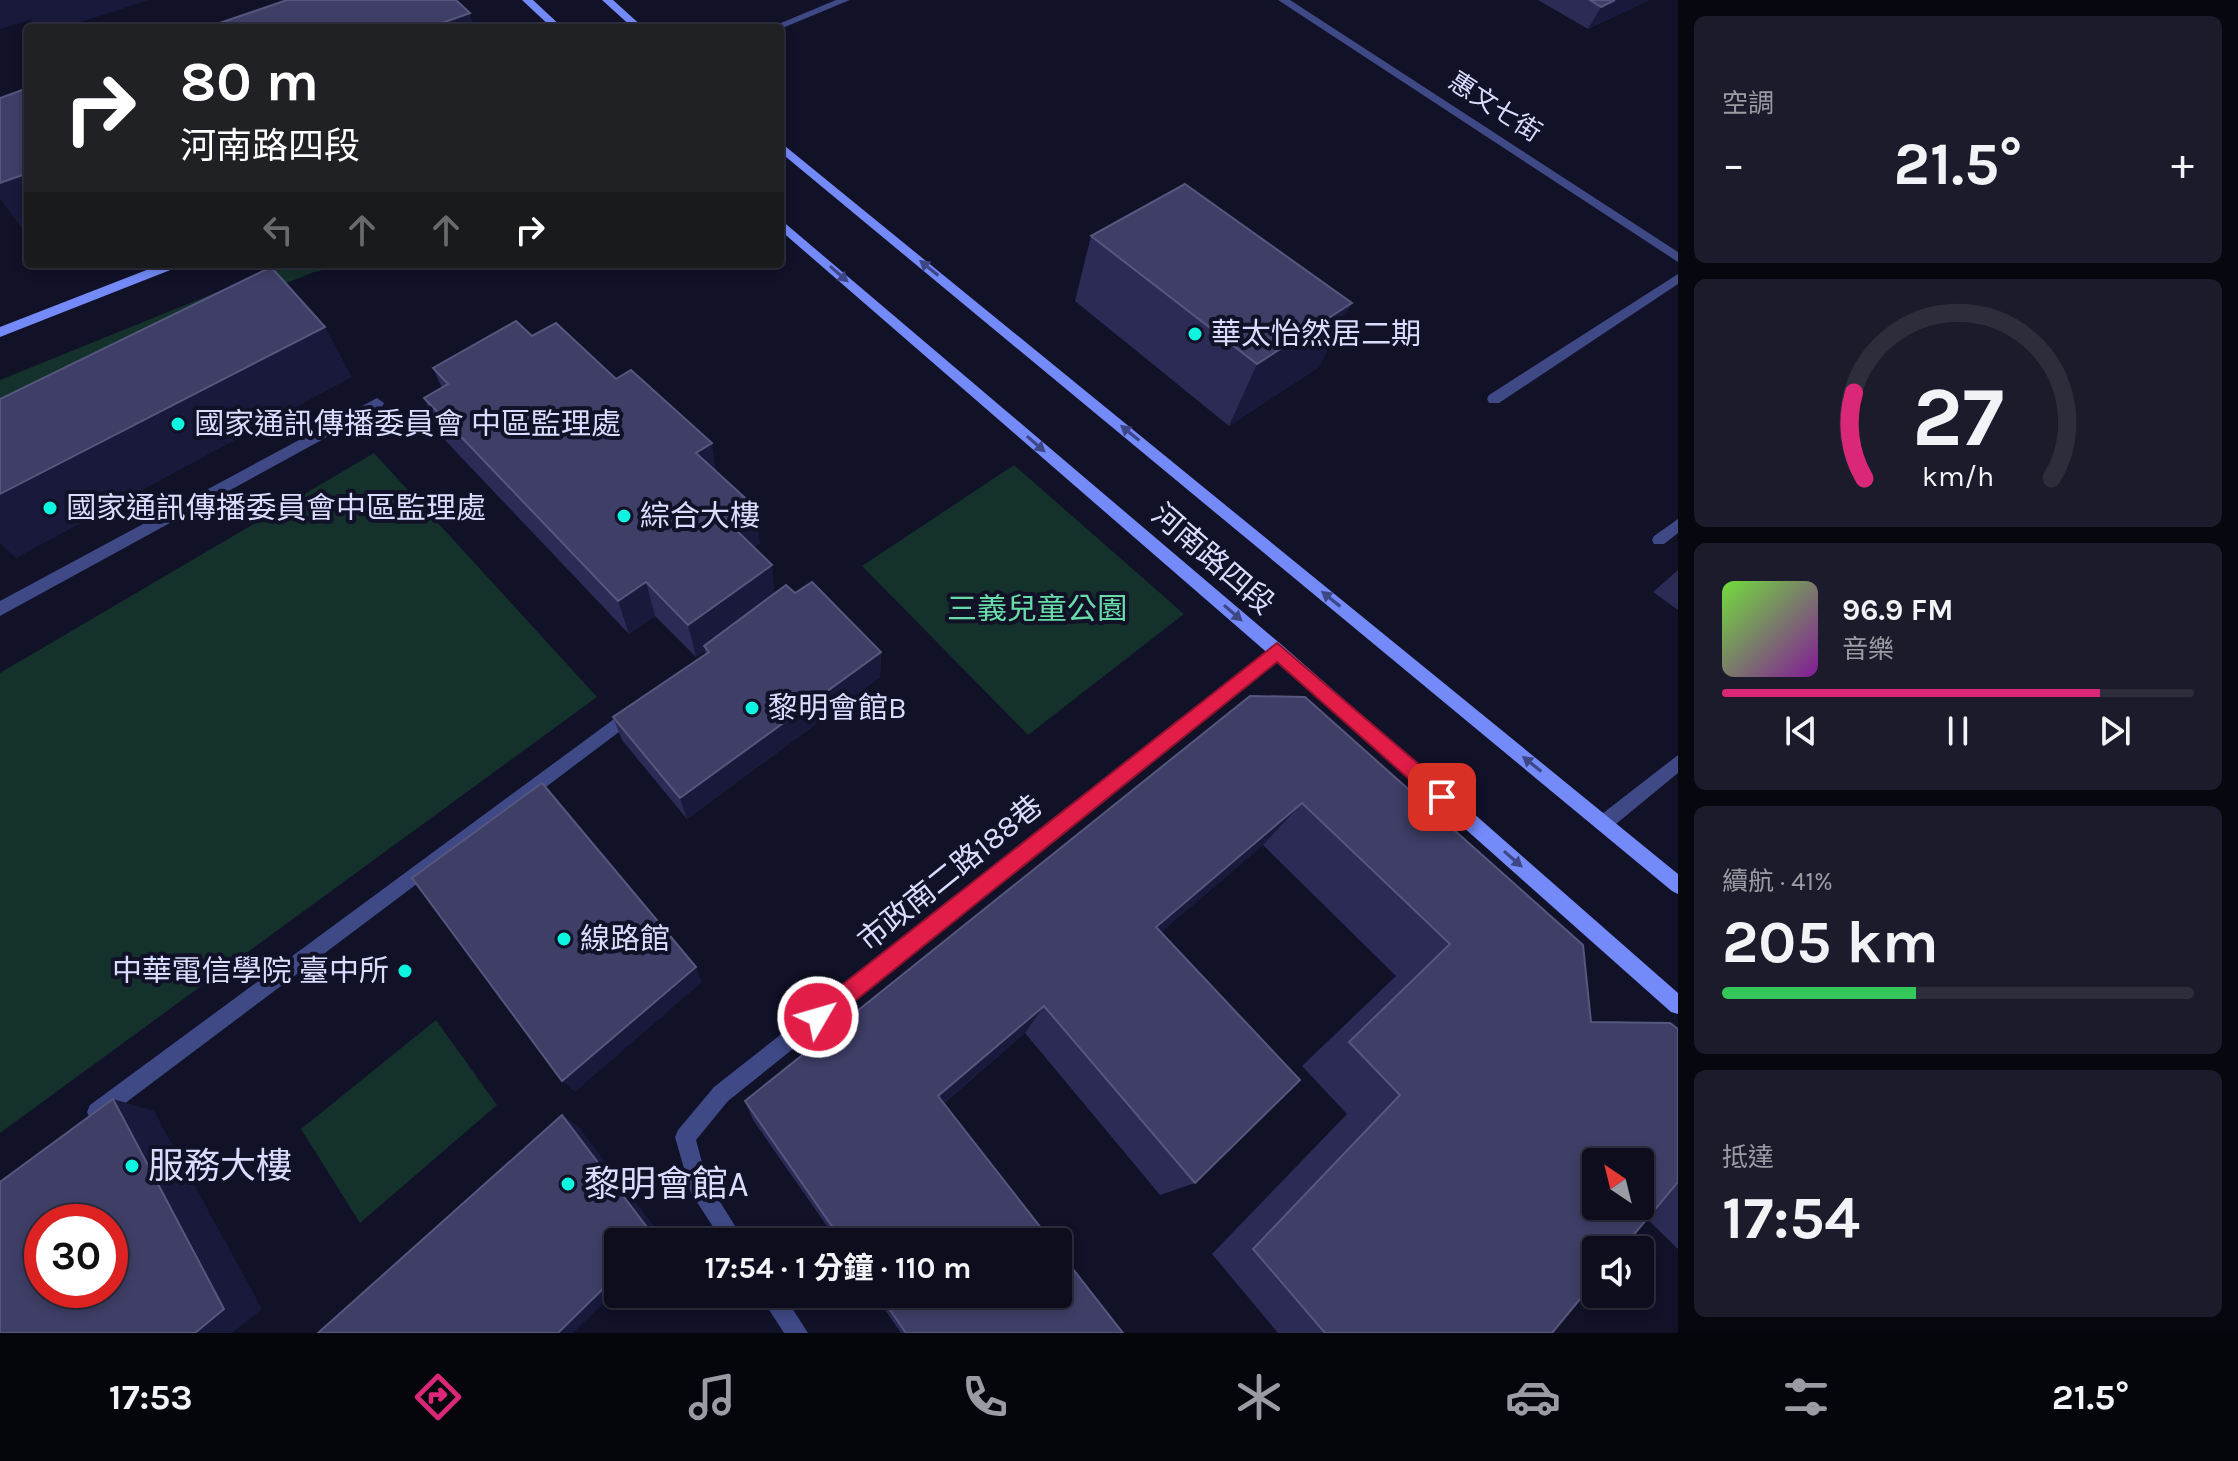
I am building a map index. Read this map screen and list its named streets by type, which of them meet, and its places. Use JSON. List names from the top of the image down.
{
  "streets": {
    "street": ["惠文七街", "河南路四段", "市政南二路188巷"]
  },
  "crossings": [
    ["河南路四段", "市政南二路188巷"]
  ],
  "parks": ["三義兒童公園"],
  "places": [
    "華太怡然居二期",
    "國家通訊傳播委員會 中區監理處",
    "國家通訊傳播委員會中區監理處",
    "綜合大樓",
    "黎明會館B",
    "線路館",
    "中華電信學院 臺中所",
    "服務大樓",
    "黎明會館A"
  ],
  "north": "top left",
  "page": {
    "tile": [
      "空調",
      ["續航 · 41%", "205 km"],
      ["抵達", "17:54"]
    ],
    "turn": ["80 m", "河南路四段"],
    "heat": ["−", "21.5°", "+"],
    "song": ["96.9 FM", "音樂"],
    "limit": "30",
    "trip": "17:54 · 1 分鐘 · 110 m",
    "tabs": ["17:53", "21.5°"],
    "gauge": ["27", "km/h"]
  }
}
